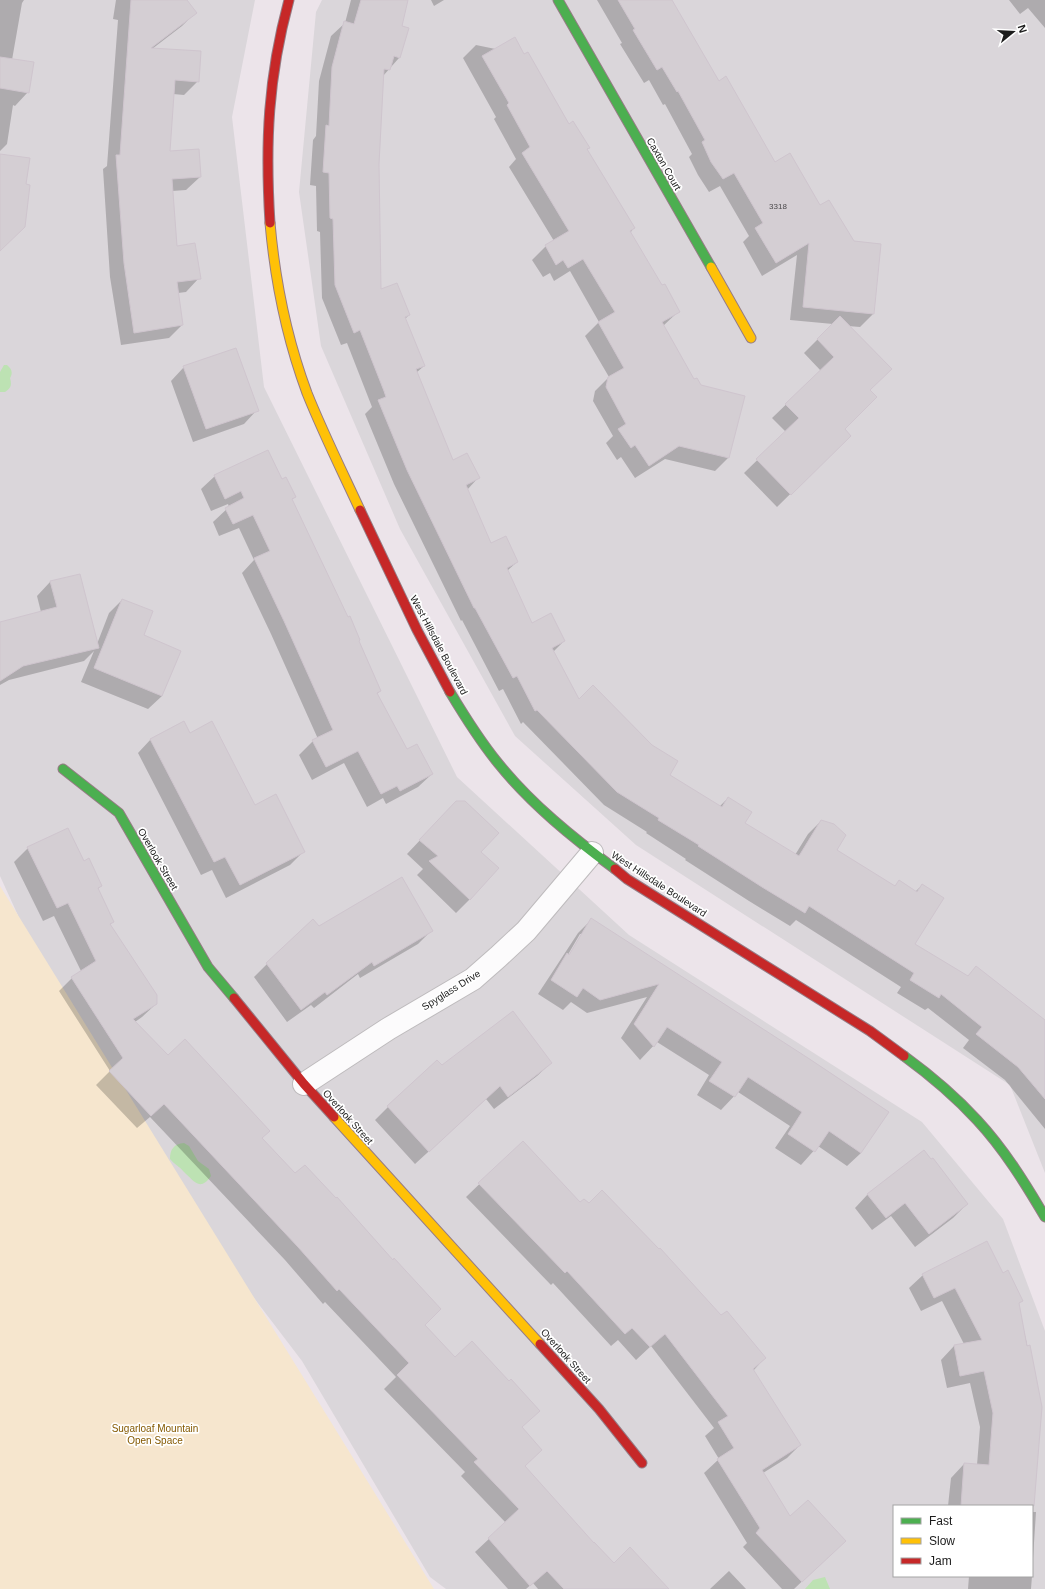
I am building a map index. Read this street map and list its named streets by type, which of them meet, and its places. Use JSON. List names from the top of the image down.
{
  "streets": {
    "main road": ["Caxton Court", "West Hillsdale Boulevard", "Overlook Street"],
    "street": ["Spyglass Drive"]
  },
  "crossings": [
    ["West Hillsdale Boulevard", "Spyglass Drive"],
    ["Overlook Street", "Spyglass Drive"]
  ],
  "parks": ["Sugarloaf Mountain Open Space"],
  "house_numbers": ["3318"],
  "legend": ["Fast", "Slow", "Jam"],
  "north": "right"
}
